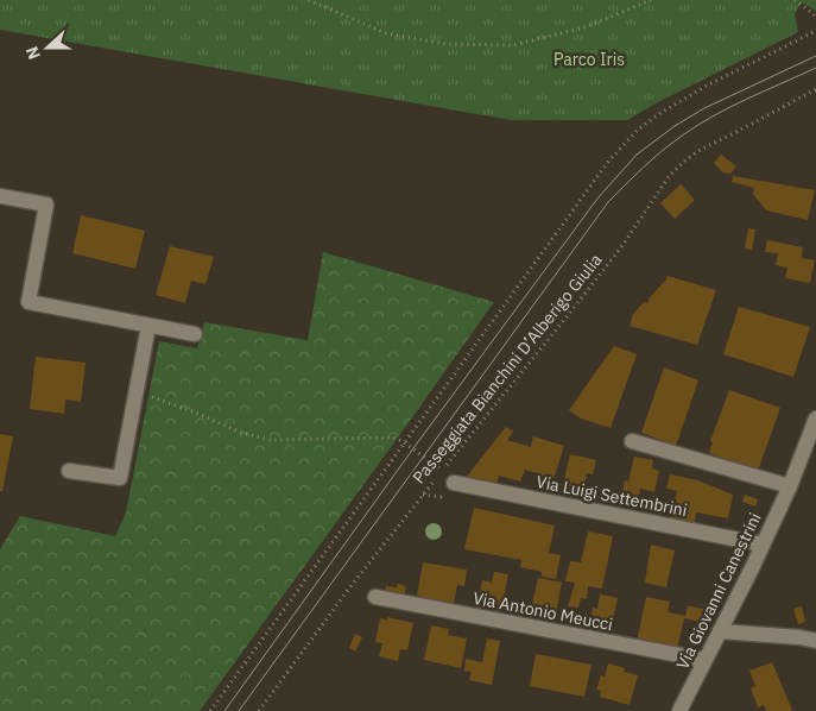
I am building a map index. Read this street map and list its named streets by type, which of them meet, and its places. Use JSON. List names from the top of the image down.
{
  "streets": {
    "street": ["Via Luigi Settembrini", "Via Giovanni Canestrini", "Via Antonio Meucci"],
    "path": ["Passeggiata Bianchini D’Alberigo Giulia"]
  },
  "crossings": [
    ["Via Luigi Settembrini", "Via Giovanni Canestrini"],
    ["Via Giovanni Canestrini", "Via Antonio Meucci"]
  ],
  "parks": ["Parco Iris"],
  "north": "left"
}
